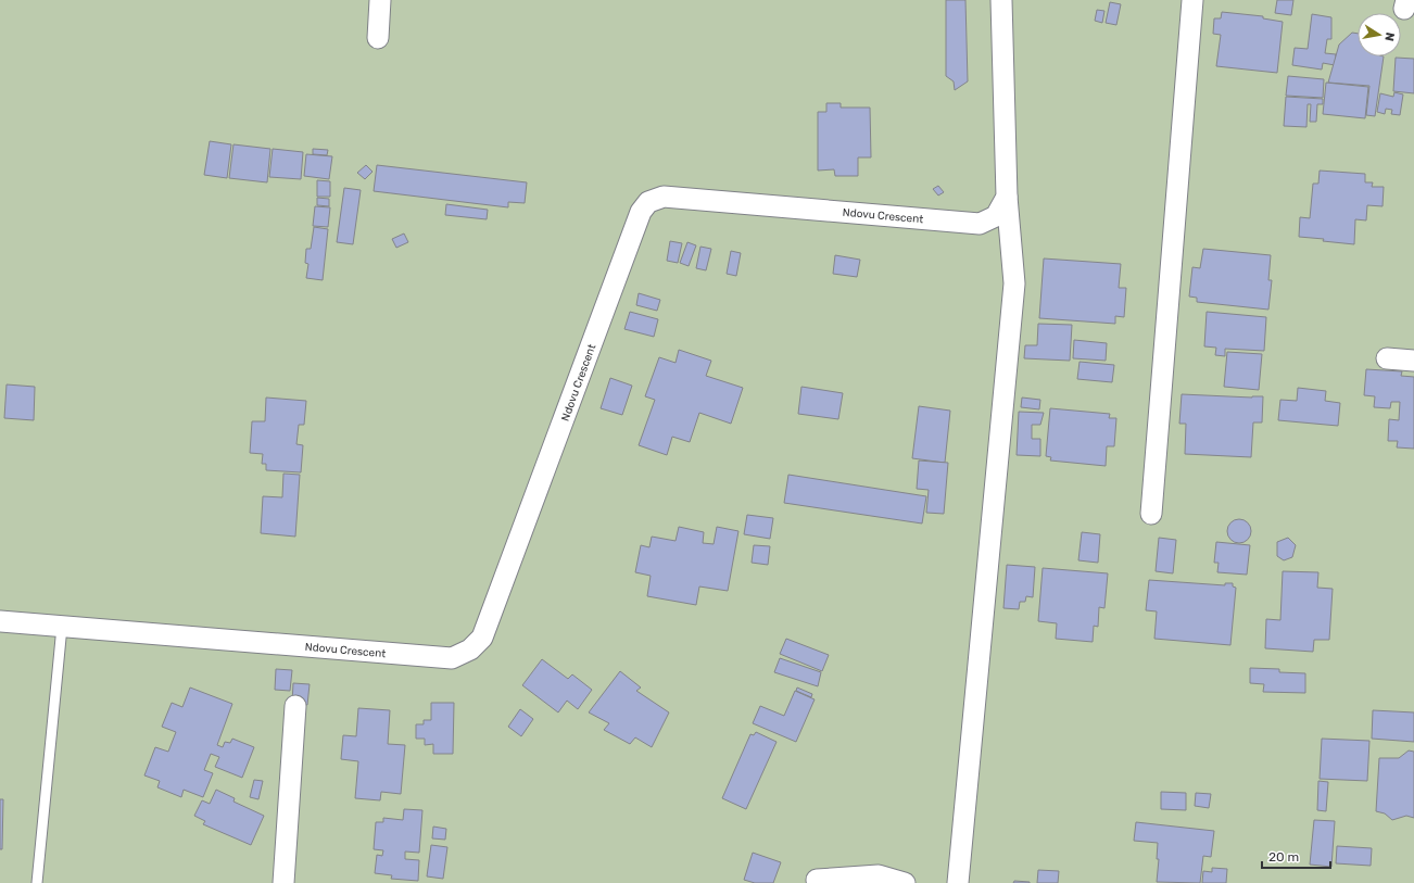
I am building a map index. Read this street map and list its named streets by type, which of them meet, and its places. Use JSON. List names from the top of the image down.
{
  "streets": {
    "street": ["Ndovu Crescent"]
  },
  "scale_bar": "20 m",
  "north": "right"
}
